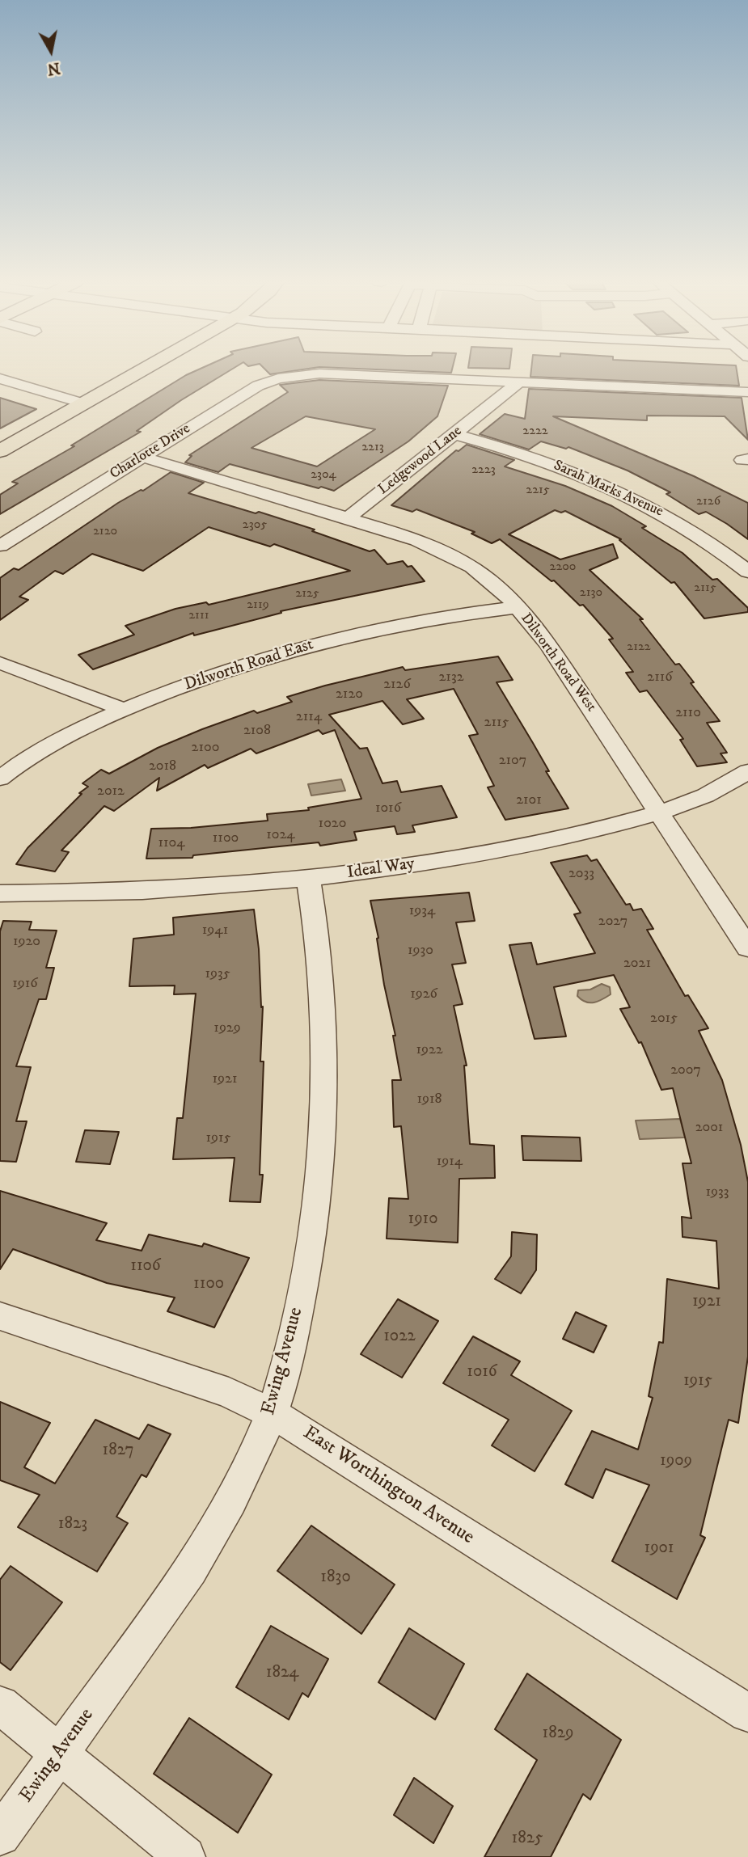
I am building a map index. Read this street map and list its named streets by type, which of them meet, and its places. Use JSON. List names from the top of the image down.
{
  "streets": {
    "street": [
      "Charlotte Drive",
      "Ledgewood Lane",
      "Sarah Marks Avenue",
      "Dilworth Road West",
      "Dilworth Road East",
      "Ideal Way",
      "Ewing Avenue",
      "East Worthington Avenue"
    ]
  },
  "crossings": [
    ["Charlotte Drive", "Ledgewood Lane"],
    ["Charlotte Drive", "Dilworth Road West"],
    ["Ledgewood Lane", "Sarah Marks Avenue"],
    ["Ledgewood Lane", "Dilworth Road West"],
    ["Dilworth Road West", "Dilworth Road East"],
    ["Dilworth Road West", "Ideal Way"],
    ["Ideal Way", "Ewing Avenue"],
    ["Ewing Avenue", "East Worthington Avenue"]
  ],
  "house_numbers": [
    "2222",
    "2213",
    "2223",
    "2304",
    "2215",
    "2126",
    "2305",
    "2120",
    "2200",
    "2115",
    "2130",
    "2125",
    "2119",
    "2111",
    "2122",
    "2132",
    "2116",
    "2126",
    "2120",
    "2110",
    "2114",
    "2115",
    "2108",
    "2100",
    "2107",
    "2018",
    "2012",
    "2101",
    "1016",
    "1020",
    "1024",
    "1100",
    "1104",
    "2033",
    "1934",
    "2027",
    "1941",
    "1920",
    "1930",
    "2021",
    "1935",
    "1916",
    "1926",
    "2015",
    "1929",
    "1922",
    "2007",
    "1921",
    "1918",
    "2001",
    "1915",
    "1914",
    "1933",
    "1910",
    "1106",
    "1100",
    "1921",
    "1022",
    "1016",
    "1915",
    "1827",
    "1909",
    "1823",
    "1901",
    "1830",
    "1824",
    "1829",
    "1825"
  ],
  "north": "bottom"
}
